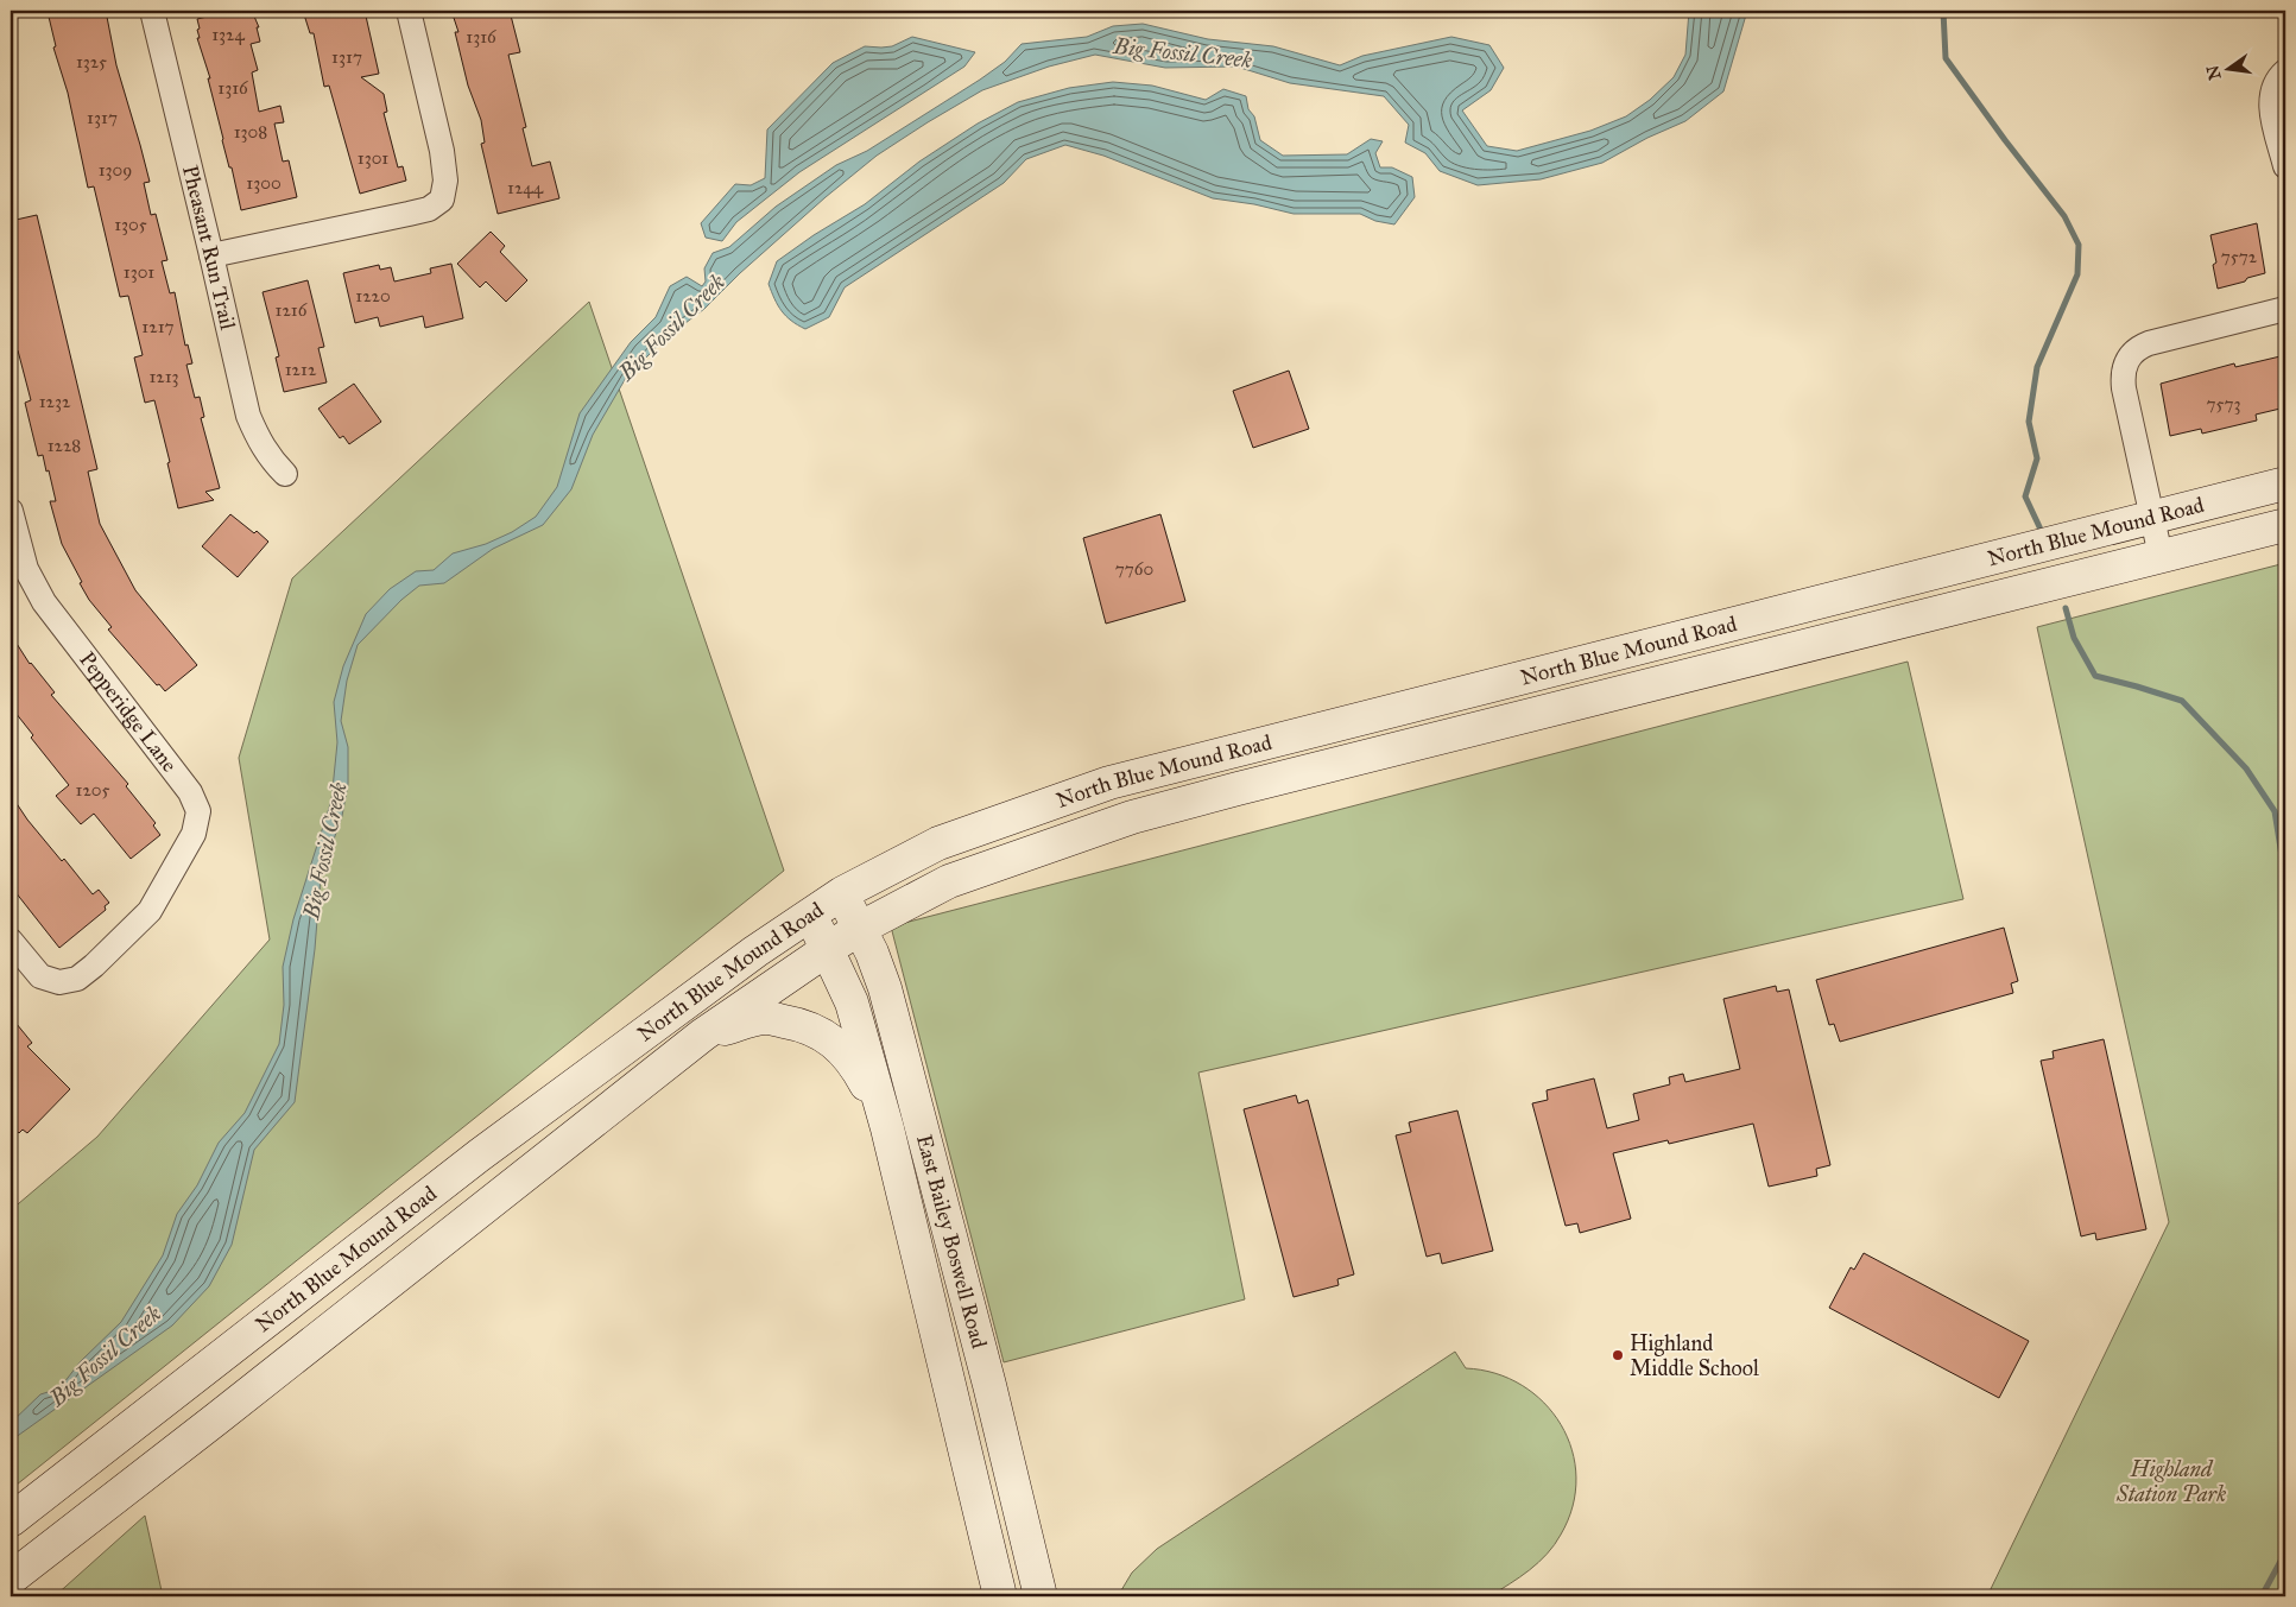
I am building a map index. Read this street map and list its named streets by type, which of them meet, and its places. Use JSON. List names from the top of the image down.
{
  "streets": {
    "main road": ["North Blue Mound Road", "East Bailey Boswell Road"],
    "street": ["Pheasant Run Trail", "Pepperidge Lane"]
  },
  "crossings": [
    ["North Blue Mound Road", "East Bailey Boswell Road"]
  ],
  "water": ["Big Fossil Creek"],
  "parks": ["Highland Station Park"],
  "places": ["Highland Middle School"],
  "house_numbers": [
    "1324",
    "1316",
    "1317",
    "1325",
    "1316",
    "1317",
    "1308",
    "1301",
    "1309",
    "1300",
    "1244",
    "1305",
    "7572",
    "1301",
    "1220",
    "1216",
    "1217",
    "1212",
    "1213",
    "1232",
    "7573",
    "1228",
    "7760",
    "1205"
  ],
  "north": "left"
}
